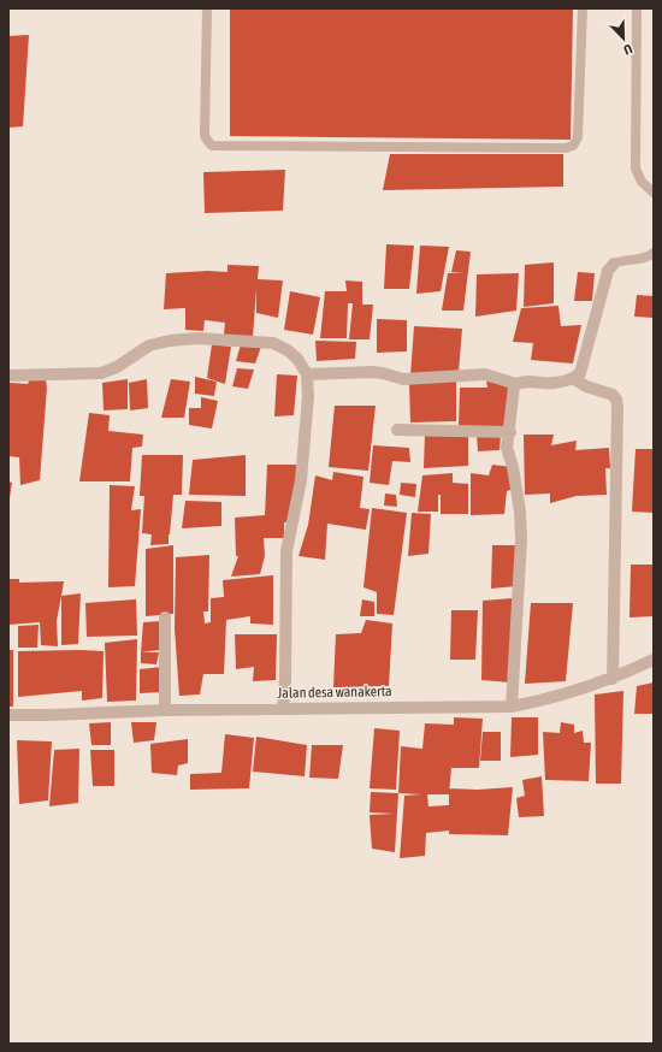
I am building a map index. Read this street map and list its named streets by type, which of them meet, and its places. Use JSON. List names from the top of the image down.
{
  "streets": {
    "street": ["Jalan desa wanakerta"]
  },
  "north": "bottom right"
}
